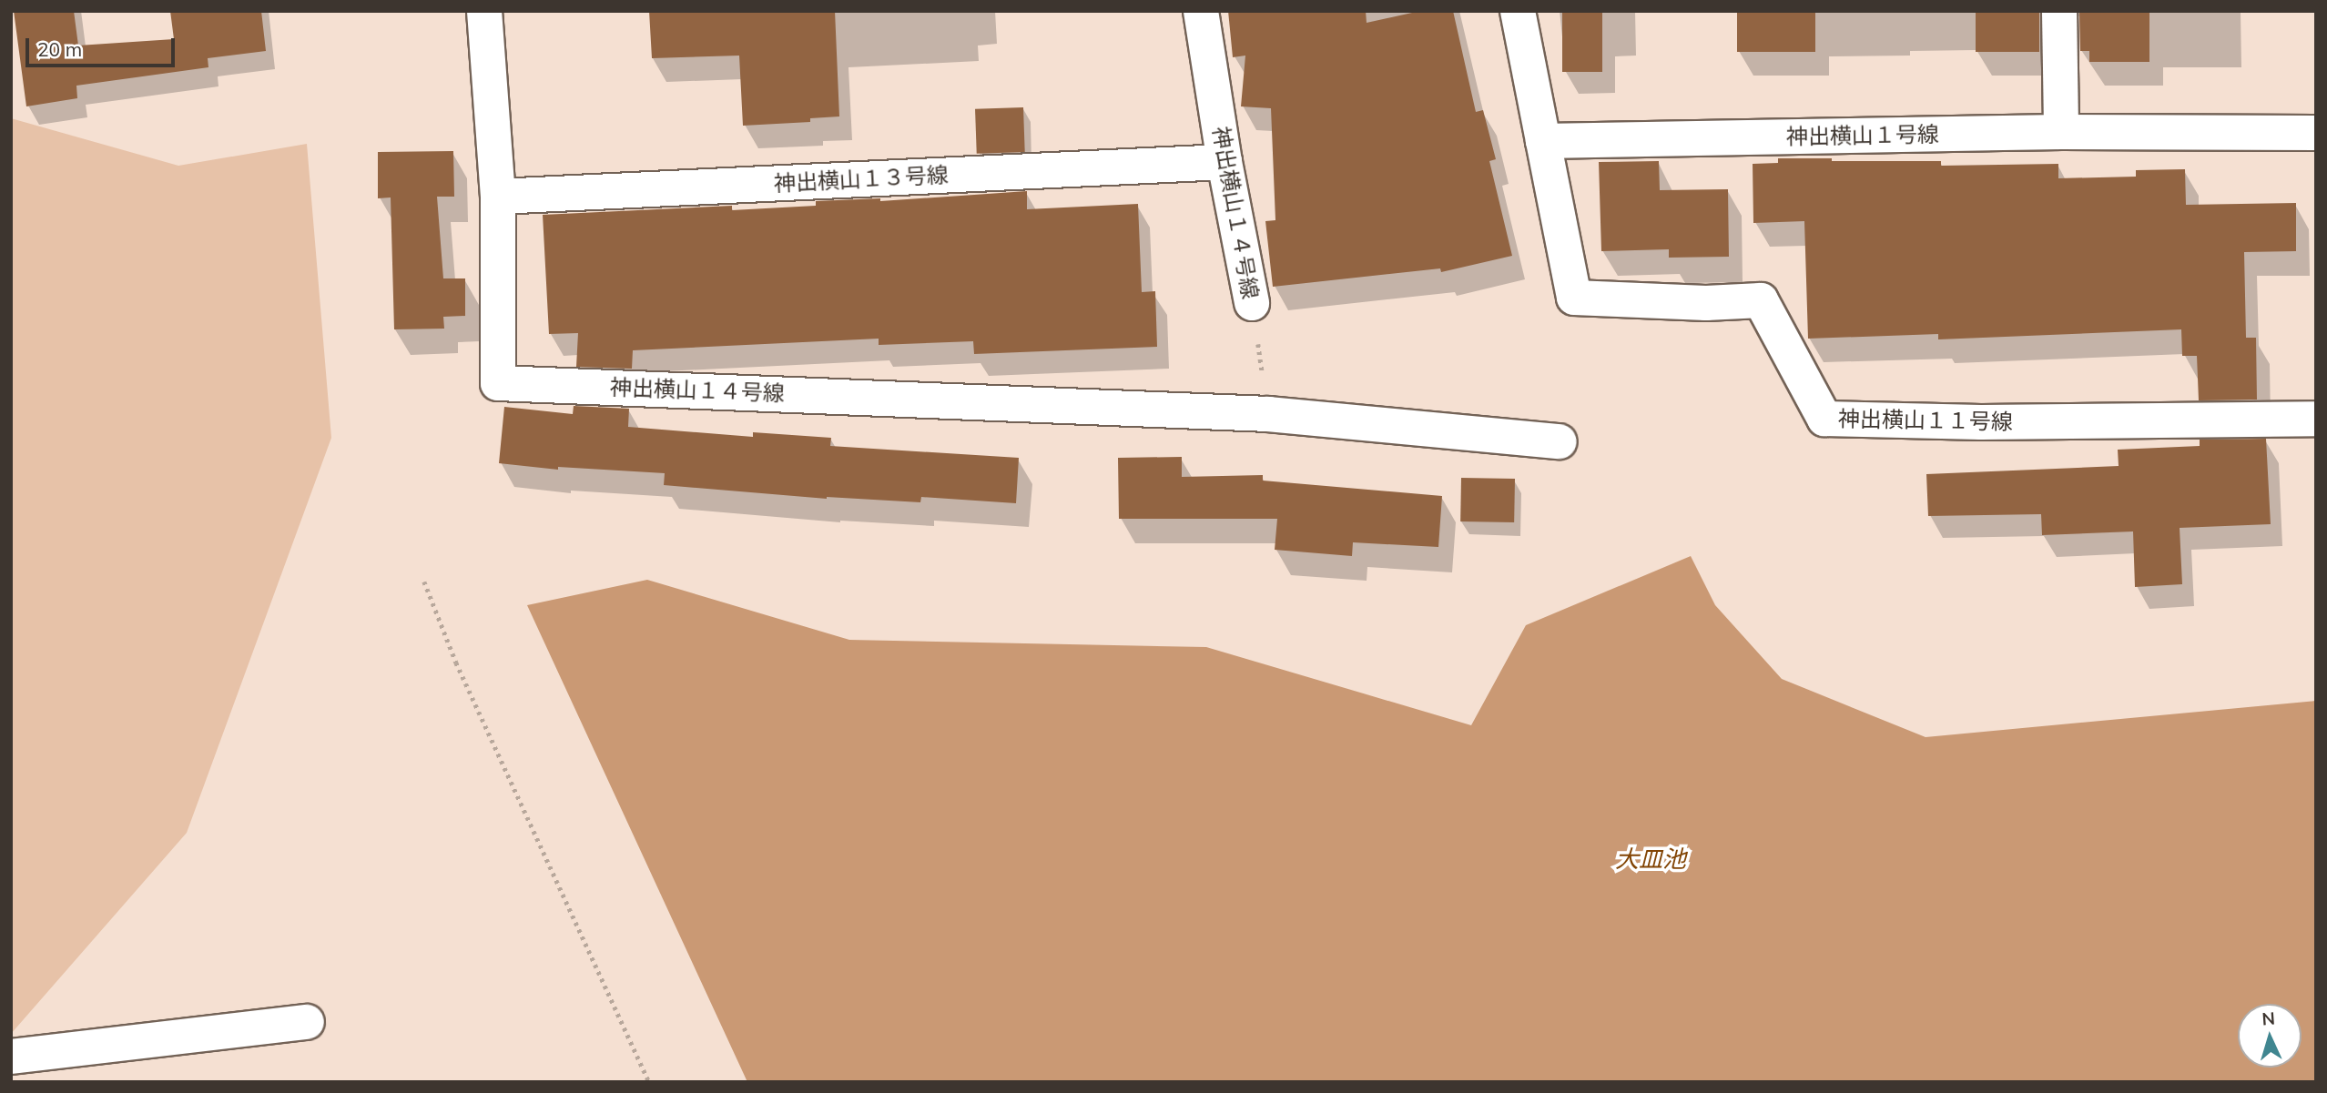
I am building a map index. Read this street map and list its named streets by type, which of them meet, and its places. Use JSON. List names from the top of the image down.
{
  "streets": {
    "street": [
      "神出横山１号線",
      "神出横山１３号線",
      "神出横山１４号線",
      "神出横山１１号線"
    ]
  },
  "crossings": [
    ["神出横山１号線", "神出横山１１号線"],
    ["神出横山１３号線", "神出横山１４号線"]
  ],
  "water": ["大皿池"],
  "scale_bar": "20 m",
  "north": "top"
}
